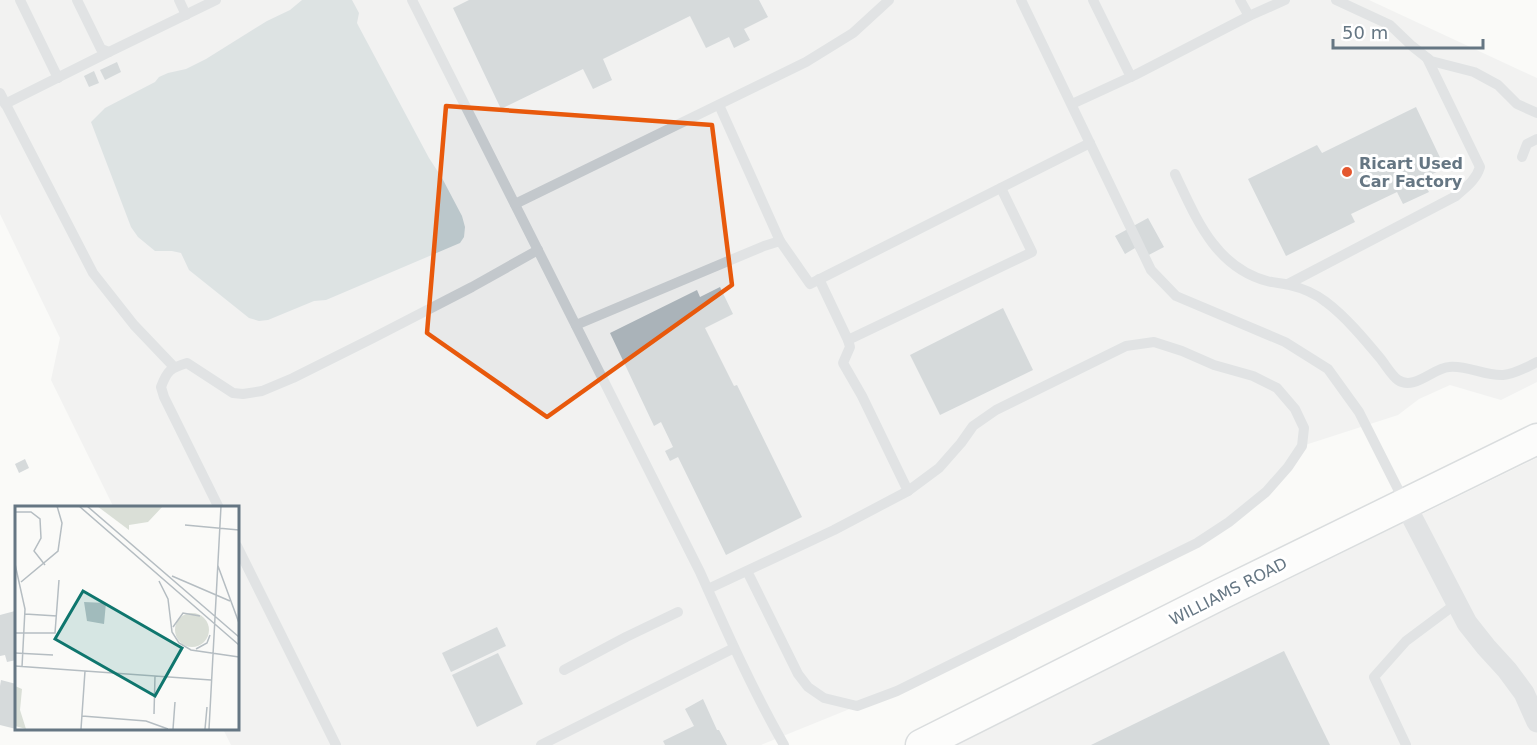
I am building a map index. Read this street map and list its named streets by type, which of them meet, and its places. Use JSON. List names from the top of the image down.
{
  "streets": {
    "main road": ["WILLIAMS ROAD"]
  },
  "places": ["Ricart Used Car Factory"],
  "scale_bar": "50 m"
}
